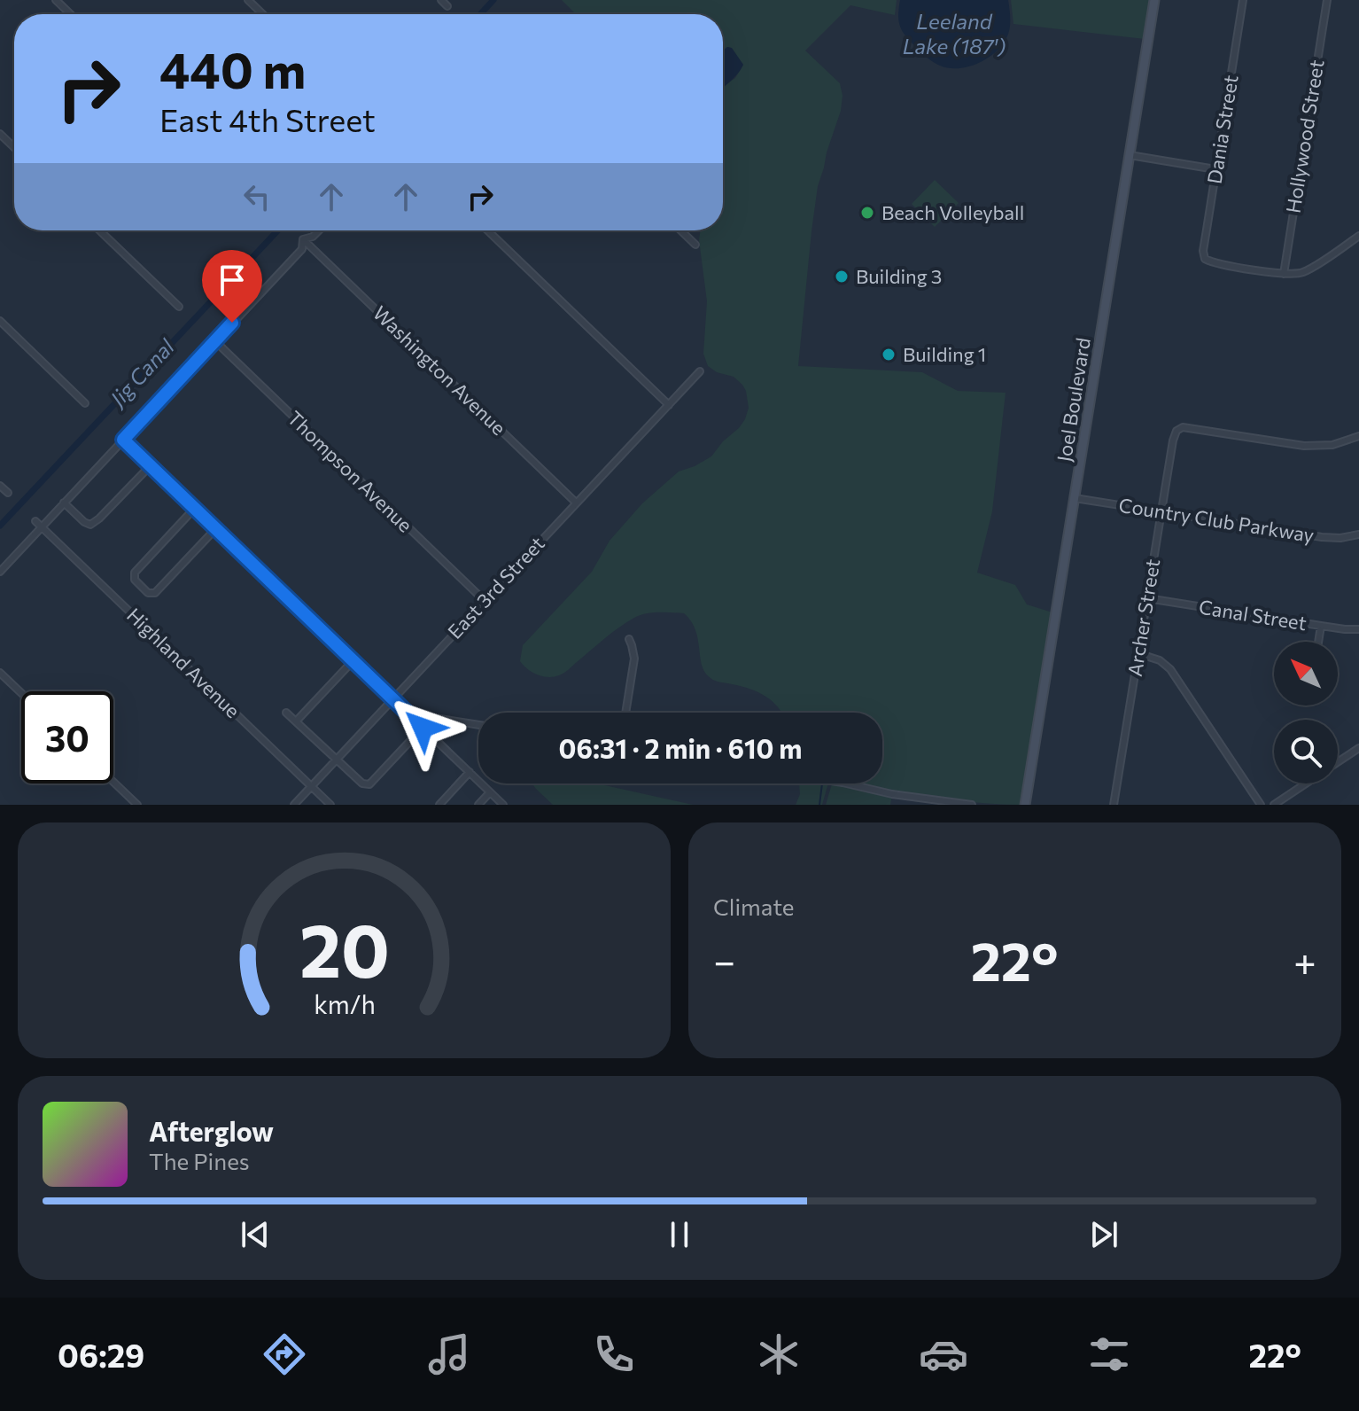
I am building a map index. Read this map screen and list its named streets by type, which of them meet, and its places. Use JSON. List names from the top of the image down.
{
  "streets": {
    "main road": ["Joel Boulevard"],
    "street": [
      "Dania Street",
      "Hollywood Street",
      "Washington Avenue",
      "Thompson Avenue",
      "Country Club Parkway",
      "East 3rd Street",
      "Canal Street",
      "Archer Street",
      "Highland Avenue"
    ]
  },
  "crossings": [
    ["Dania Street", "Hollywood Street"],
    ["Washington Avenue", "East 3rd Street"],
    ["Joel Boulevard", "Country Club Parkway"],
    ["Thompson Avenue", "East 3rd Street"],
    ["Country Club Parkway", "Archer Street"],
    ["East 3rd Street", "Highland Avenue"],
    ["Canal Street", "Archer Street"]
  ],
  "water": ["Leeland Lake (187')", "Jig Canal"],
  "places": ["Beach Volleyball", "Building 3", "Building 1"],
  "north": "top left",
  "page": {
    "turn": ["440 m", "East 4th Street"],
    "limit": "30",
    "trip": "06:31 · 2 min · 610 m",
    "tile": "Climate",
    "heat": ["−", "22°", "+"],
    "song": ["Afterglow", "The Pines"],
    "tabs": ["06:29", "22°"],
    "gauge": ["20", "km/h"]
  }
}
